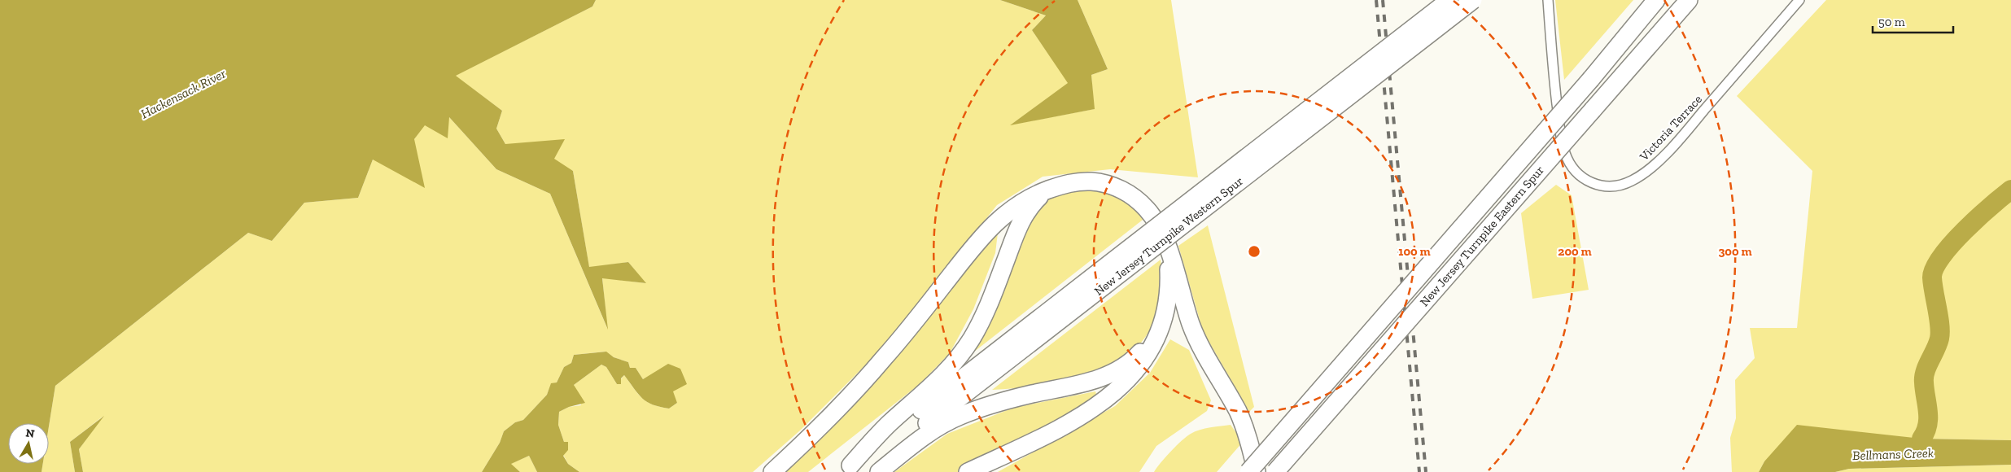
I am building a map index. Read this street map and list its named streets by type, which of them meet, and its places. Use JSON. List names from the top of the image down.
{
  "streets": {
    "highway": ["New Jersey Turnpike Western Spur", "New Jersey Turnpike Eastern Spur"],
    "street": ["Victoria Terrace"]
  },
  "water": ["Hackensack River", "Bellmans Creek"],
  "scale_bar": "50 m",
  "north": "top",
  "rings": ["100 m", "200 m", "300 m"]
}
